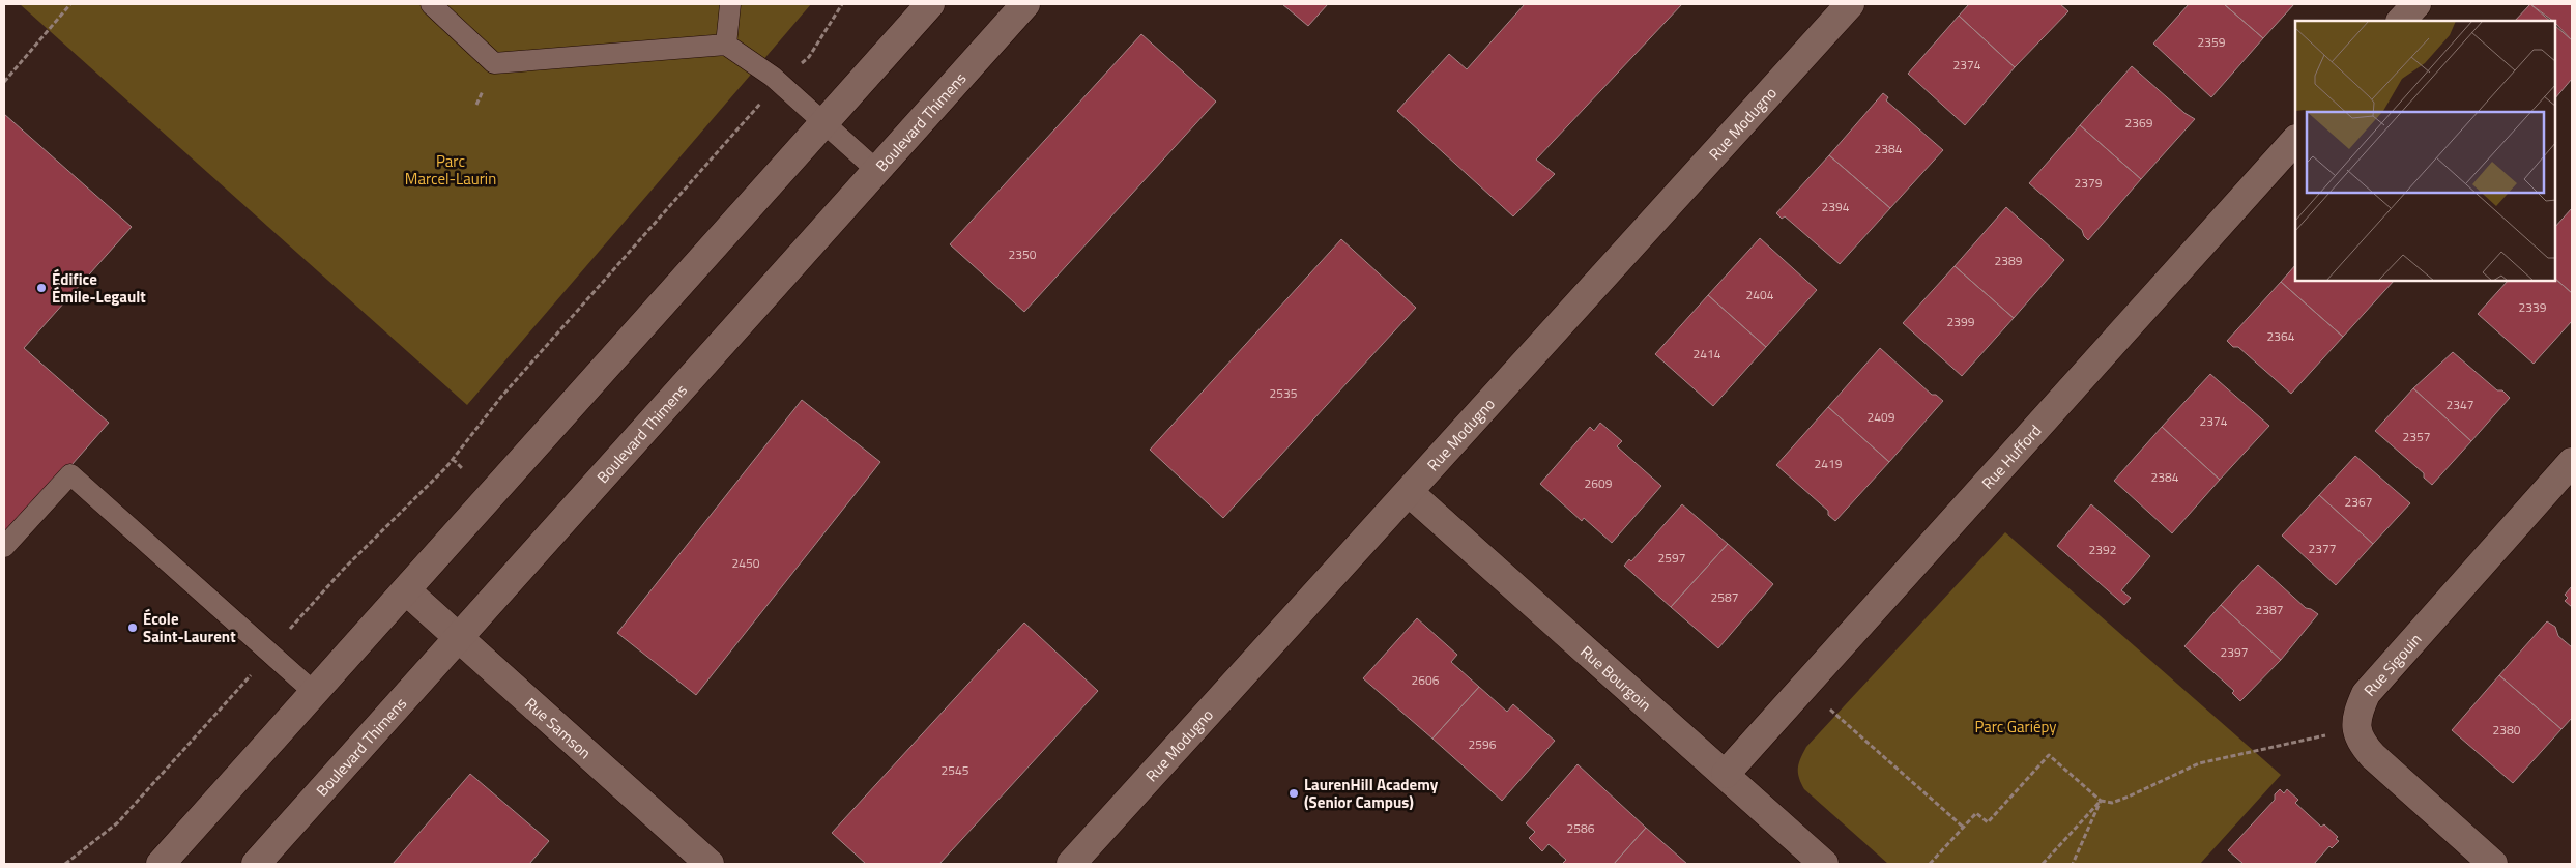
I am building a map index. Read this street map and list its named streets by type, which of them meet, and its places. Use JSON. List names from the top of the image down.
{
  "streets": {
    "street": [
      "Boulevard Thimens",
      "Rue Modugno",
      "Rue Hufford",
      "Rue Sigouin",
      "Rue Bourgoin",
      "Rue Samson"
    ]
  },
  "crossings": [
    ["Boulevard Thimens", "Rue Samson"],
    ["Rue Modugno", "Rue Bourgoin"],
    ["Rue Hufford", "Rue Bourgoin"]
  ],
  "parks": ["Parc Marcel-Laurin", "Parc Gariépy"],
  "places": ["Édifice Émile-Legault", "École Saint-Laurent", "LaurenHill Academy (Senior Campus)"],
  "house_numbers": [
    "2359",
    "2374",
    "2369",
    "2384",
    "2379",
    "2394",
    "2350",
    "2389",
    "2404",
    "2339",
    "2399",
    "2364",
    "2414",
    "2535",
    "2347",
    "2409",
    "2374",
    "2357",
    "2419",
    "2384",
    "2609",
    "2367",
    "2377",
    "2392",
    "2597",
    "2450",
    "2587",
    "2387",
    "2397",
    "2606",
    "2380",
    "2596",
    "2545",
    "2586"
  ]
}
